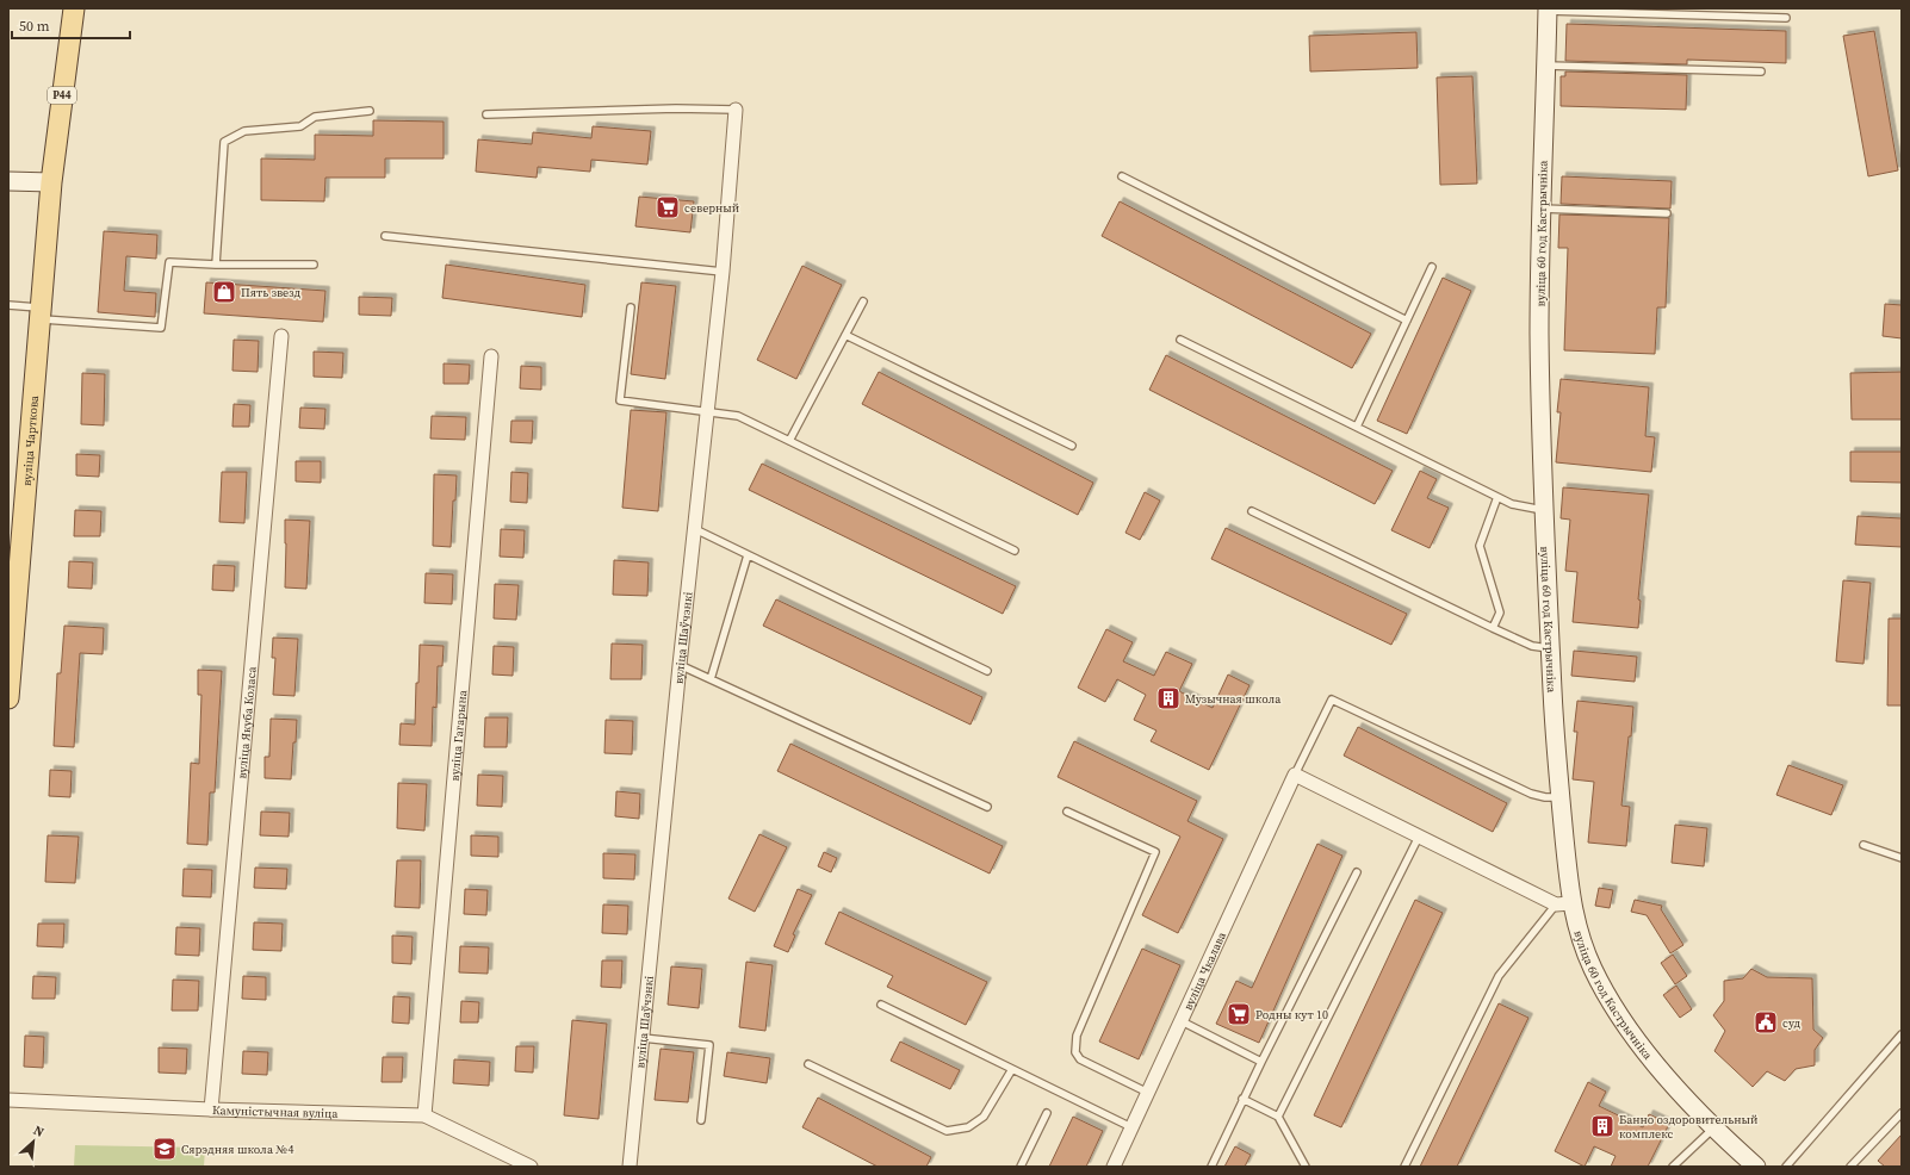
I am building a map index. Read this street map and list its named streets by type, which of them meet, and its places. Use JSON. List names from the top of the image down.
{
  "streets": {
    "main road": ["Р44", "вуліца Чарткова"],
    "street": [
      "вуліца 60 год Кастрычніка",
      "вуліца Шаўчэнкі",
      "вуліца Якуба Коласа",
      "вуліца Гагарына",
      "вуліца Чкалава",
      "Камуністычная вуліца"
    ]
  },
  "crossings": [
    ["Р44", "вуліца Чарткова"],
    ["вуліца Якуба Коласа", "Камуністычная вуліца"],
    ["вуліца Гагарына", "Камуністычная вуліца"]
  ],
  "places": {
    "supermarket": ["северный", "Родны кут 10"],
    "shop": ["Пять звезд"],
    "building": ["Музычная школа", "Банно оздоровительный комплекс"],
    "public building": ["суд"],
    "school or university": ["Сярэдняя школа №4"]
  },
  "scale_bar": "50 m",
  "north": "top right"
}
